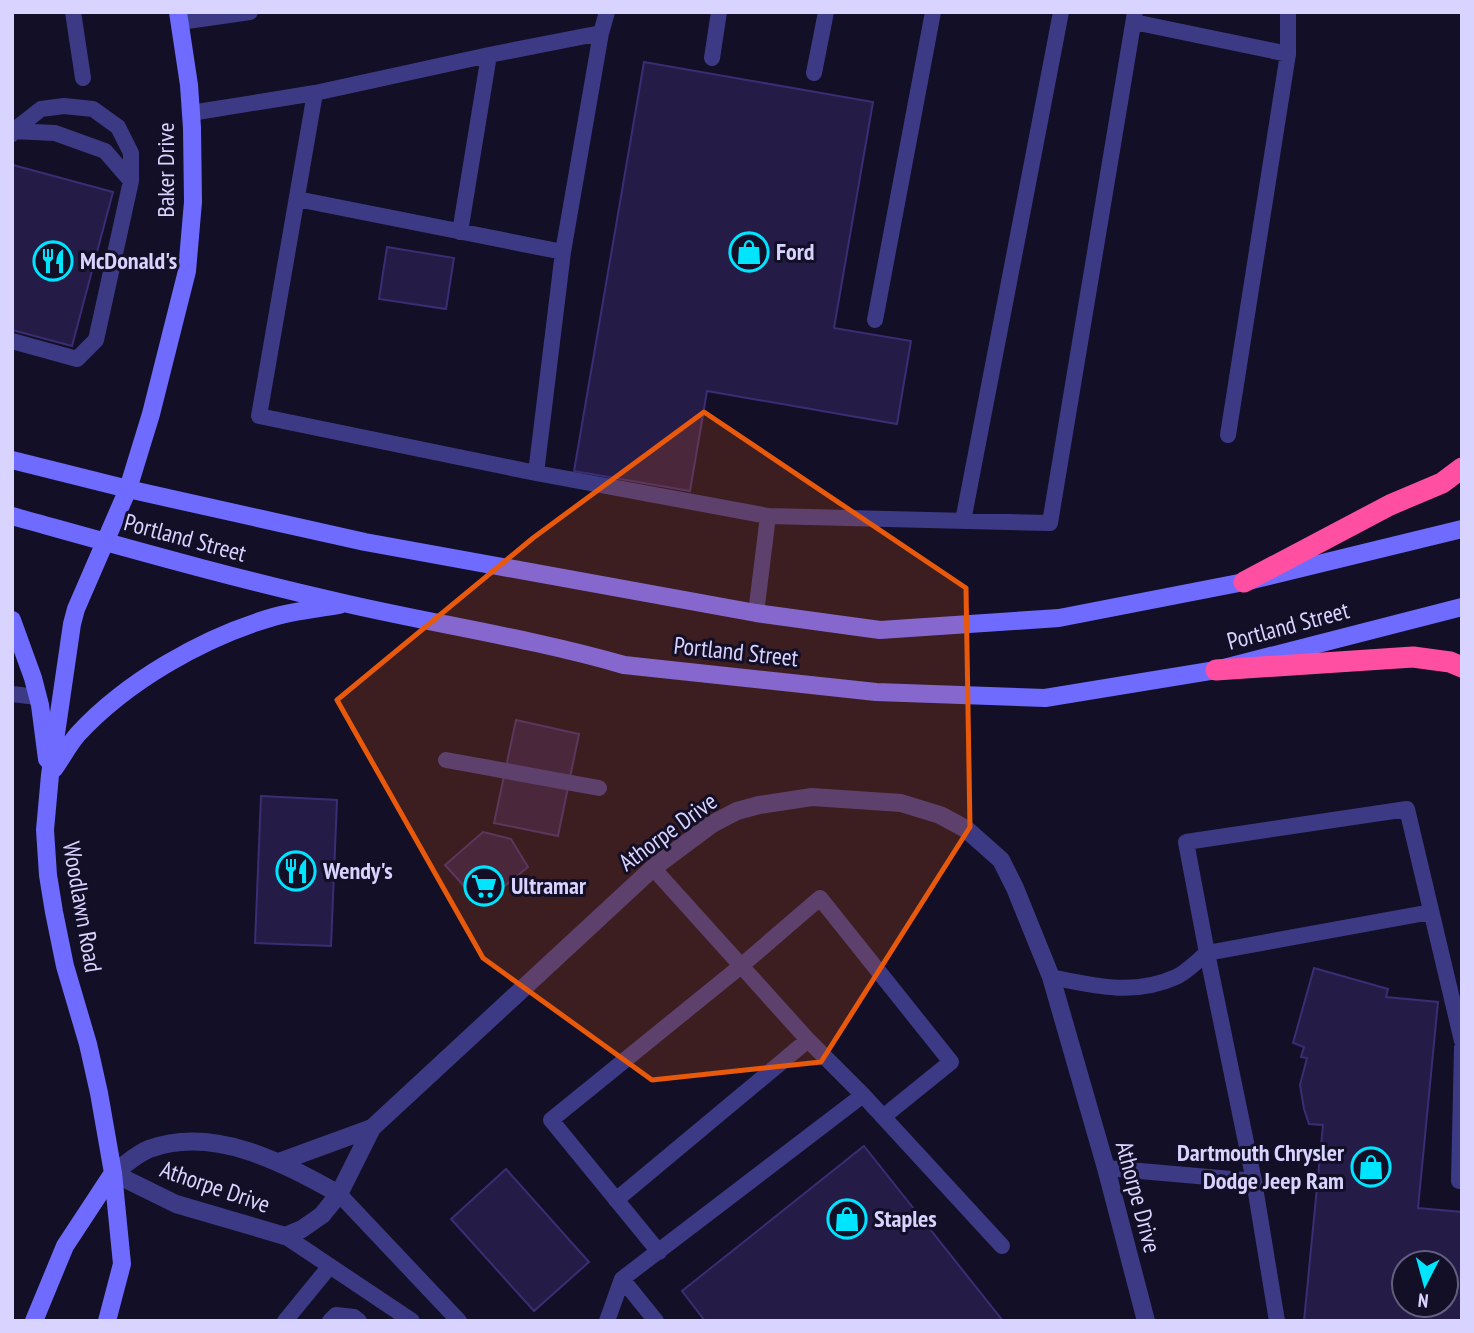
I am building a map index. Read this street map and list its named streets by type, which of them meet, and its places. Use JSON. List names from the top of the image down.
{
  "streets": {
    "main road": ["Baker Drive", "Portland Street", "Woodlawn Road"],
    "street": ["Athorpe Drive"]
  },
  "crossings": [
    ["Baker Drive", "Portland Street"],
    ["Baker Drive", "Woodlawn Road"],
    ["Portland Street", "Woodlawn Road"],
    ["Athorpe Drive", "Woodlawn Road"]
  ],
  "places": {
    "shop": ["Ford", "Dartmouth Chrysler Dodge Jeep Ram", "Staples"],
    "restaurant": ["McDonald's", "Wendy's"],
    "supermarket": ["Ultramar"]
  },
  "north": "bottom"
}
